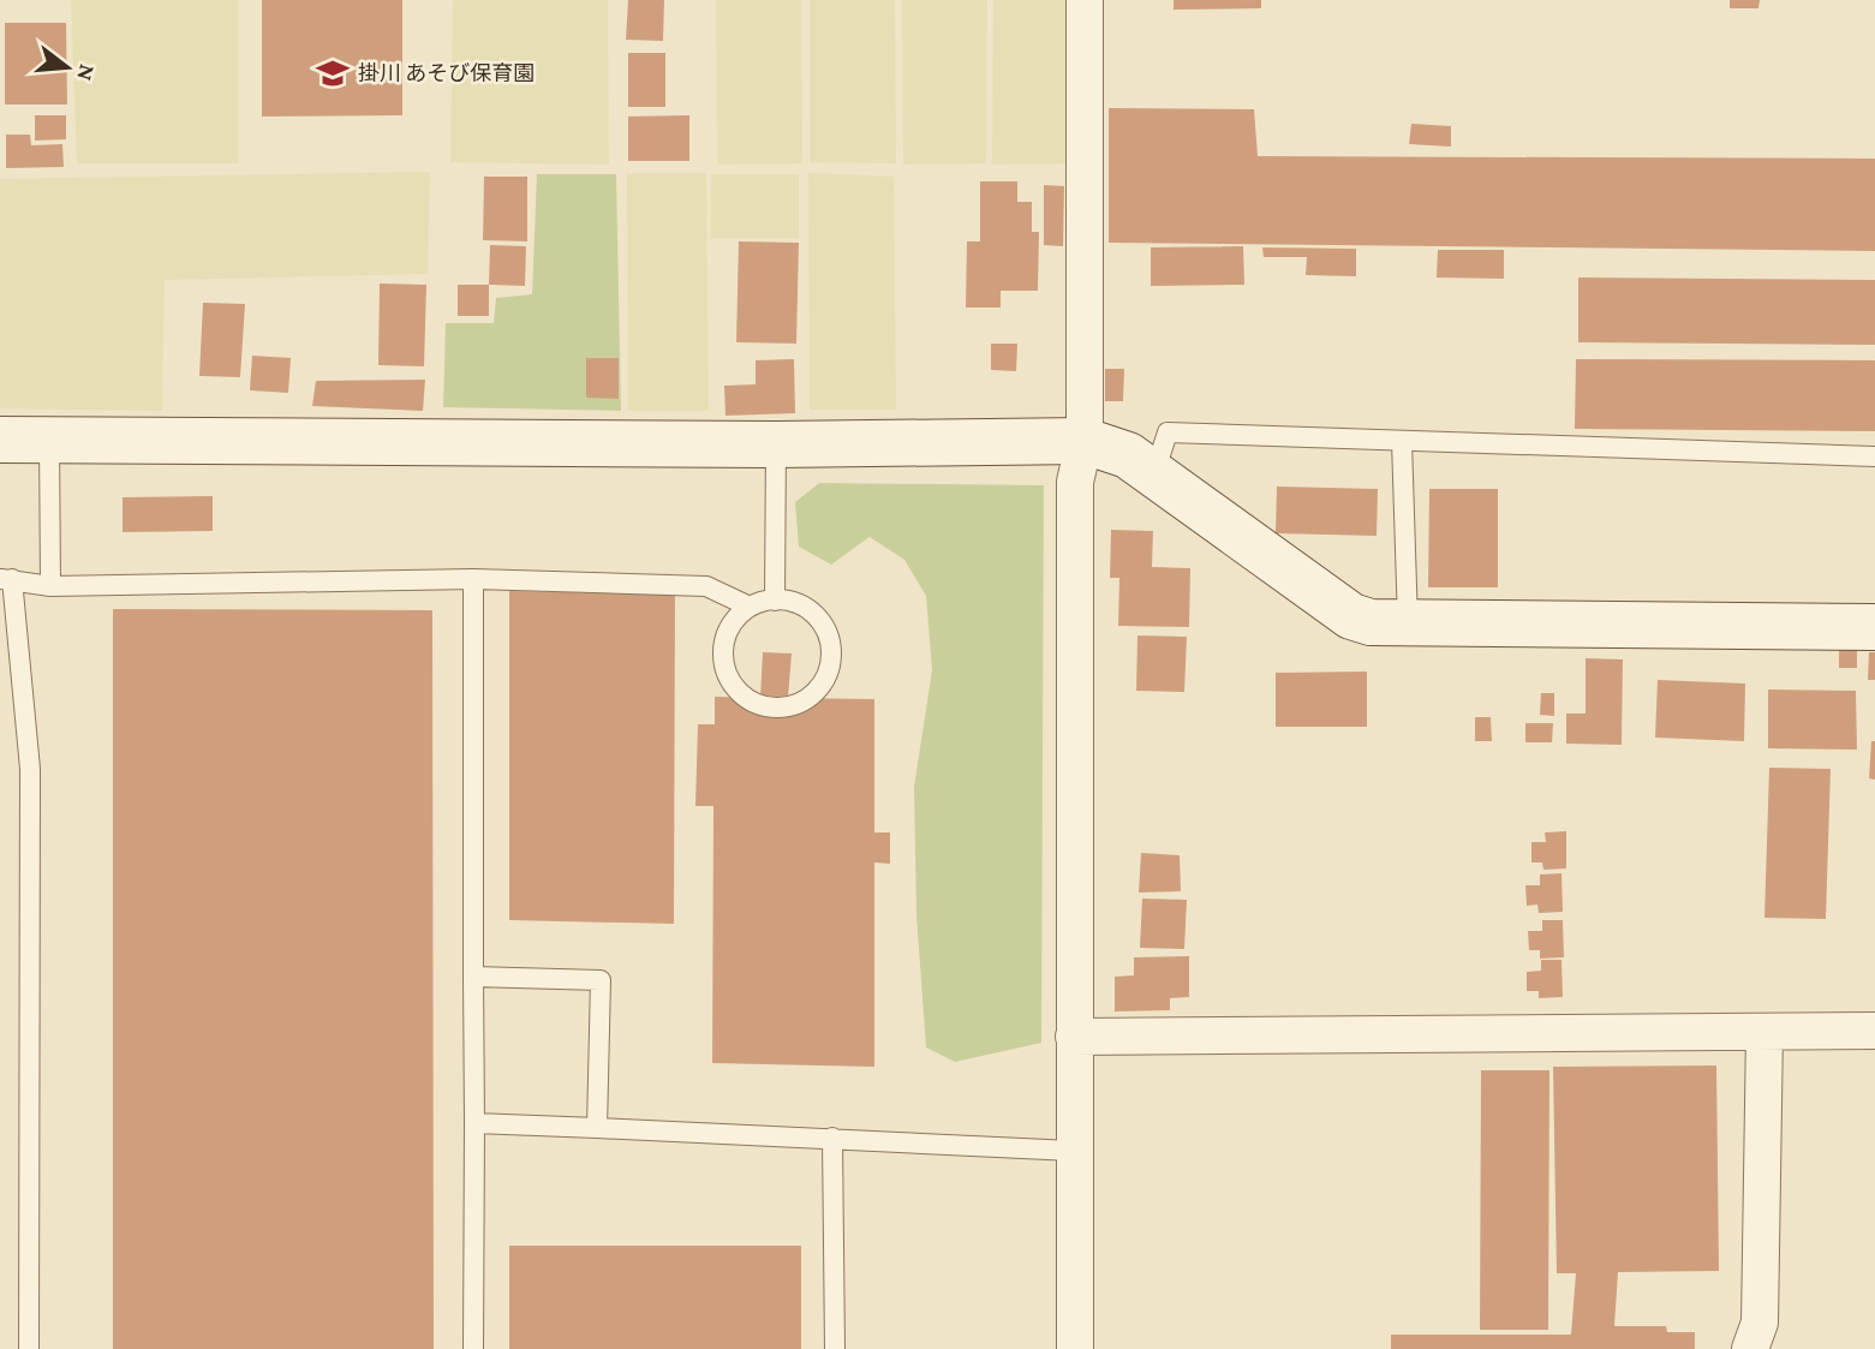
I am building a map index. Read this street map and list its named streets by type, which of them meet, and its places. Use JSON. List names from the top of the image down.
{
  "places": {
    "school or university": ["掛川 あそび保育園"]
  },
  "north": "right"
}
